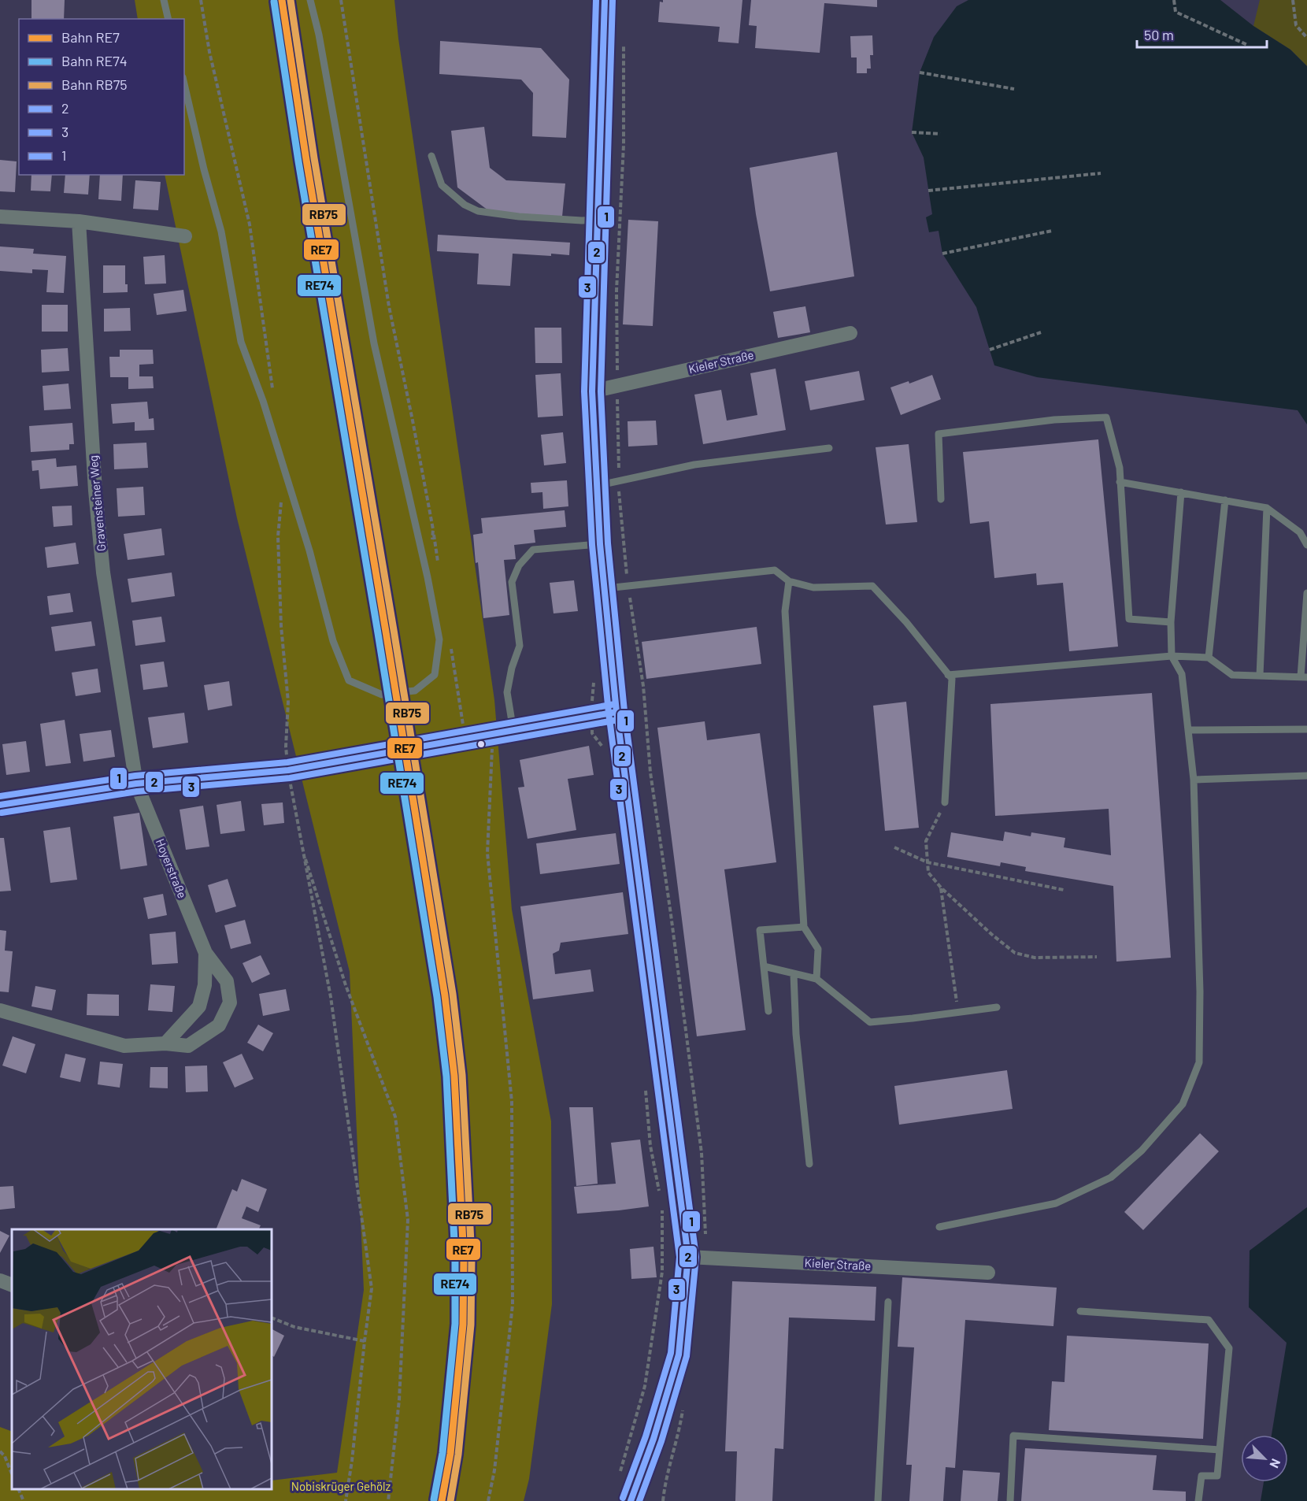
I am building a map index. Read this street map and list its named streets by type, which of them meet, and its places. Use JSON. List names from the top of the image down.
{
  "streets": {
    "street": ["Kieler Straße", "Gravensteiner Weg", "Hoyerstraße"]
  },
  "crossings": [
    ["Gravensteiner Weg", "Hoyerstraße"]
  ],
  "parks": ["Nobiskrüger Gehölz"],
  "lines": [
    "rail line RE7",
    "rail line RB75",
    "transit line 2",
    "transit line 3",
    "transit line 1",
    "rail line RE74"
  ],
  "legend": [
    "Bahn RE7",
    "Bahn RE74",
    "Bahn RB75",
    "2",
    "3",
    "1"
  ],
  "scale_bar": "50 m",
  "north": "bottom right"
}
